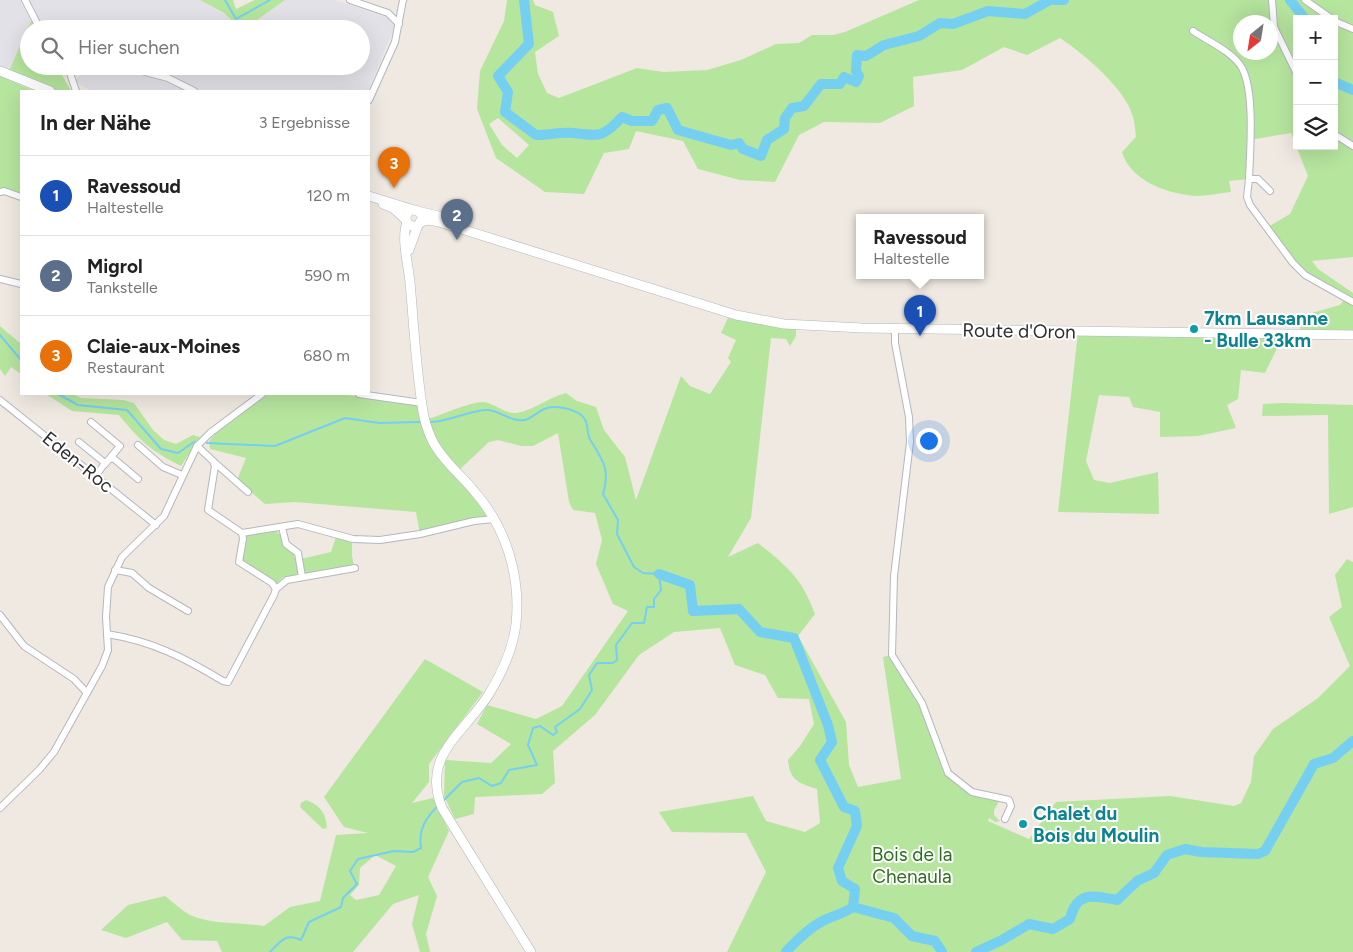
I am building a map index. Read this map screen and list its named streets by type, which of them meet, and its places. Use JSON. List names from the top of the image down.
{
  "streets": {
    "main road": ["Route d'Oron"],
    "street": ["Eden-Roc"]
  },
  "parks": ["Bois de la Chenaula"],
  "places": ["7km Lausanne - Bulle 33km", "Chalet du Bois du Moulin"],
  "north": "bottom left",
  "page": {
    "map_buttons": ["+", "−"],
    "search": "Hier suchen",
    "heading": ["In der Nähe", "3 Ergebnisse"],
    "pins": ["3", "2", "1"],
    "list": [
      {
        "mark": "1",
        "name": "Ravessoud",
        "note": "Haltestelle",
        "value": "120 m"
      },
      {
        "mark": "2",
        "name": "Migrol",
        "note": "Tankstelle",
        "value": "590 m"
      },
      {
        "mark": "3",
        "name": "Claie-aux-Moines",
        "note": "Restaurant",
        "value": "680 m"
      }
    ],
    "popup": ["Ravessoud", "Haltestelle"]
  }
}
